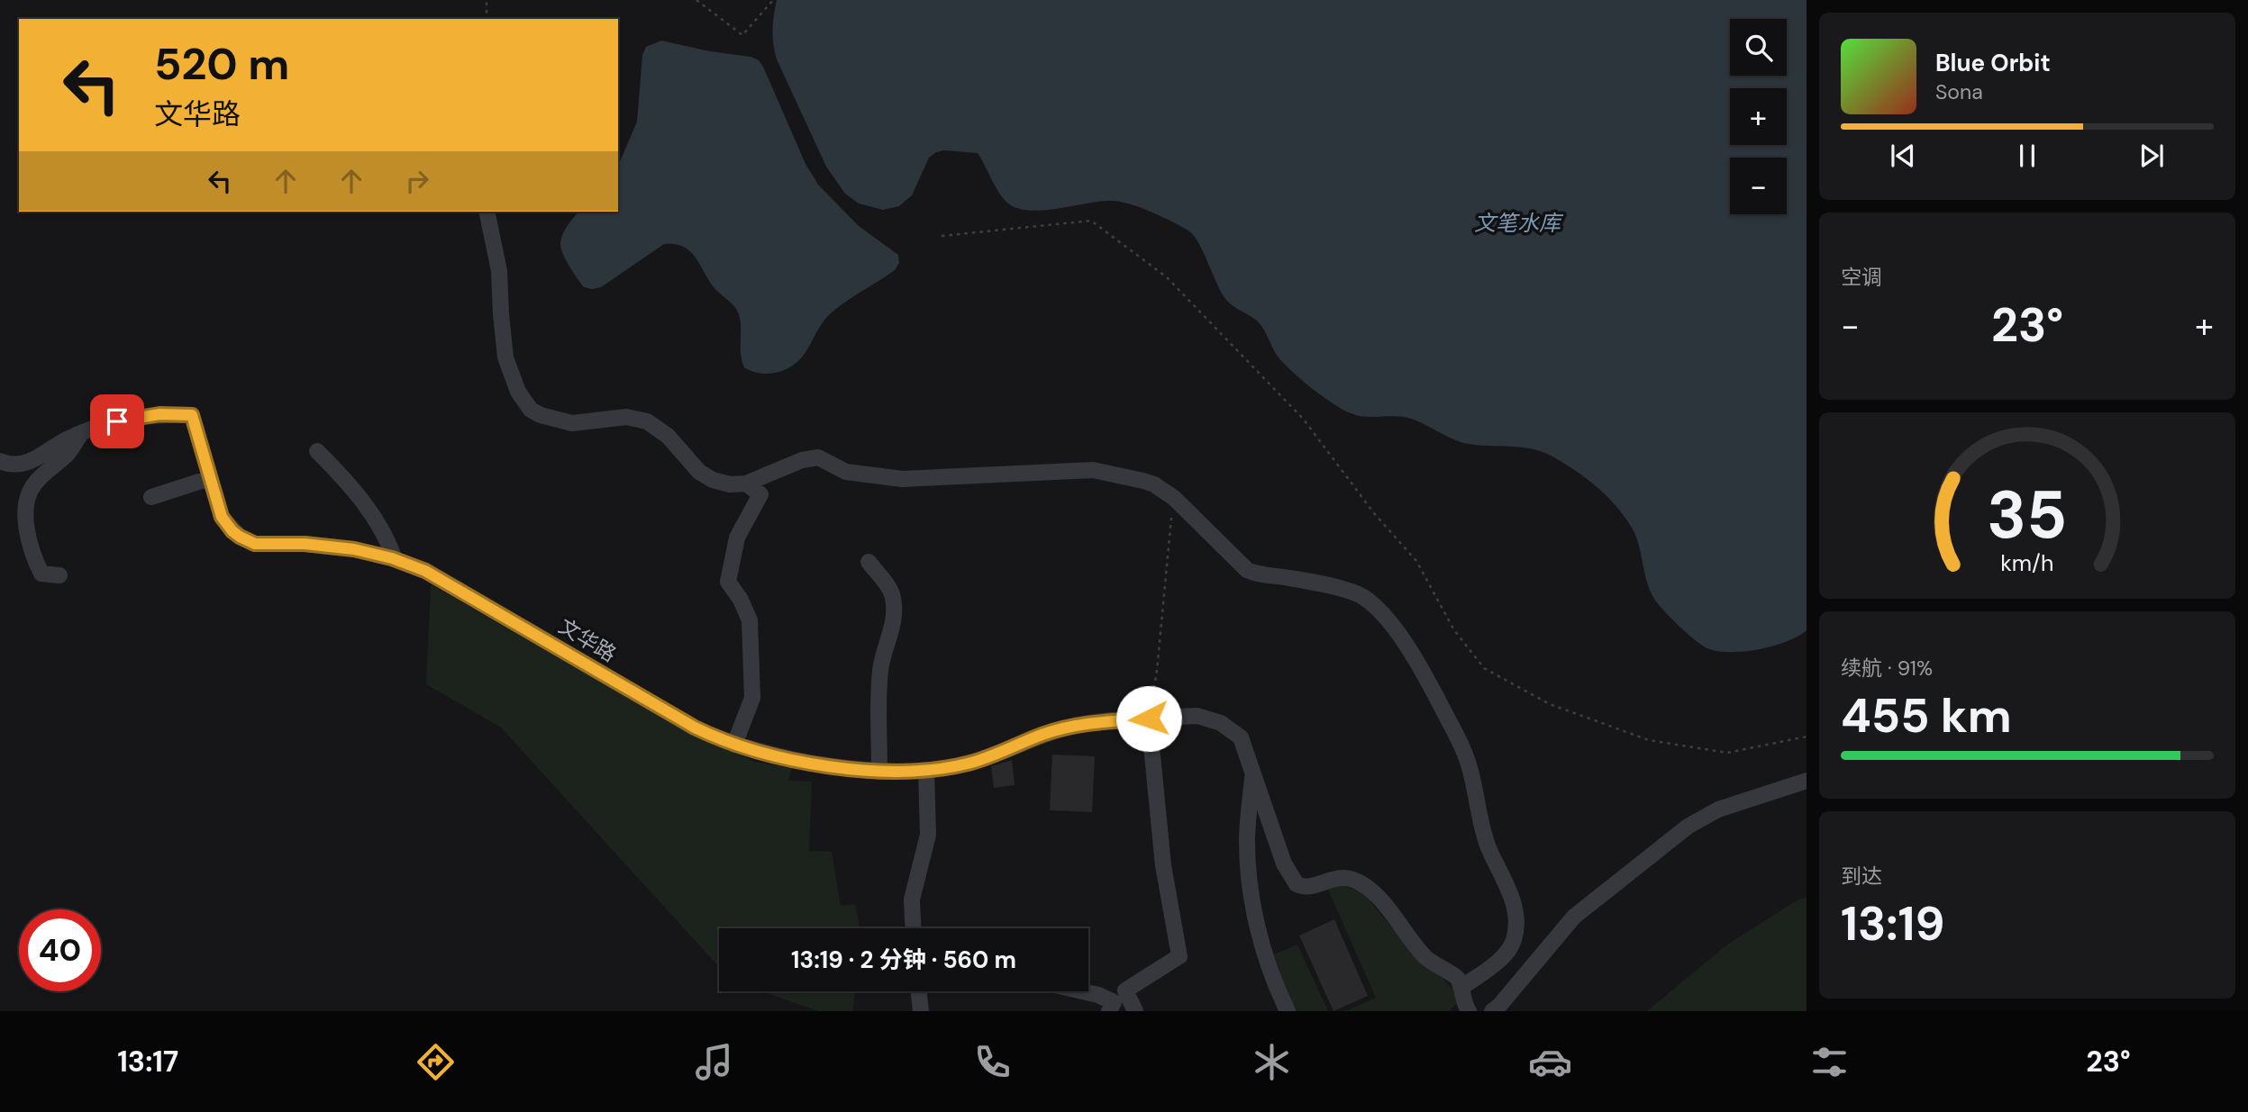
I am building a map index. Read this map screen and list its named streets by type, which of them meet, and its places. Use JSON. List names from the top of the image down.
{
  "streets": {
    "street": ["文华路"]
  },
  "water": ["文笔水库"],
  "page": {
    "map_buttons": ["+", "−"],
    "turn": ["520 m", "文华路"],
    "song": ["Blue Orbit", "Sona"],
    "tile": [
      "空调",
      ["续航 · 91%", "455 km"],
      ["到达", "13:19"]
    ],
    "heat": ["−", "23°", "+"],
    "limit": "40",
    "trip": "13:19 · 2 分钟 · 560 m",
    "tabs": ["13:17", "23°"],
    "gauge": ["35", "km/h"]
  }
}
